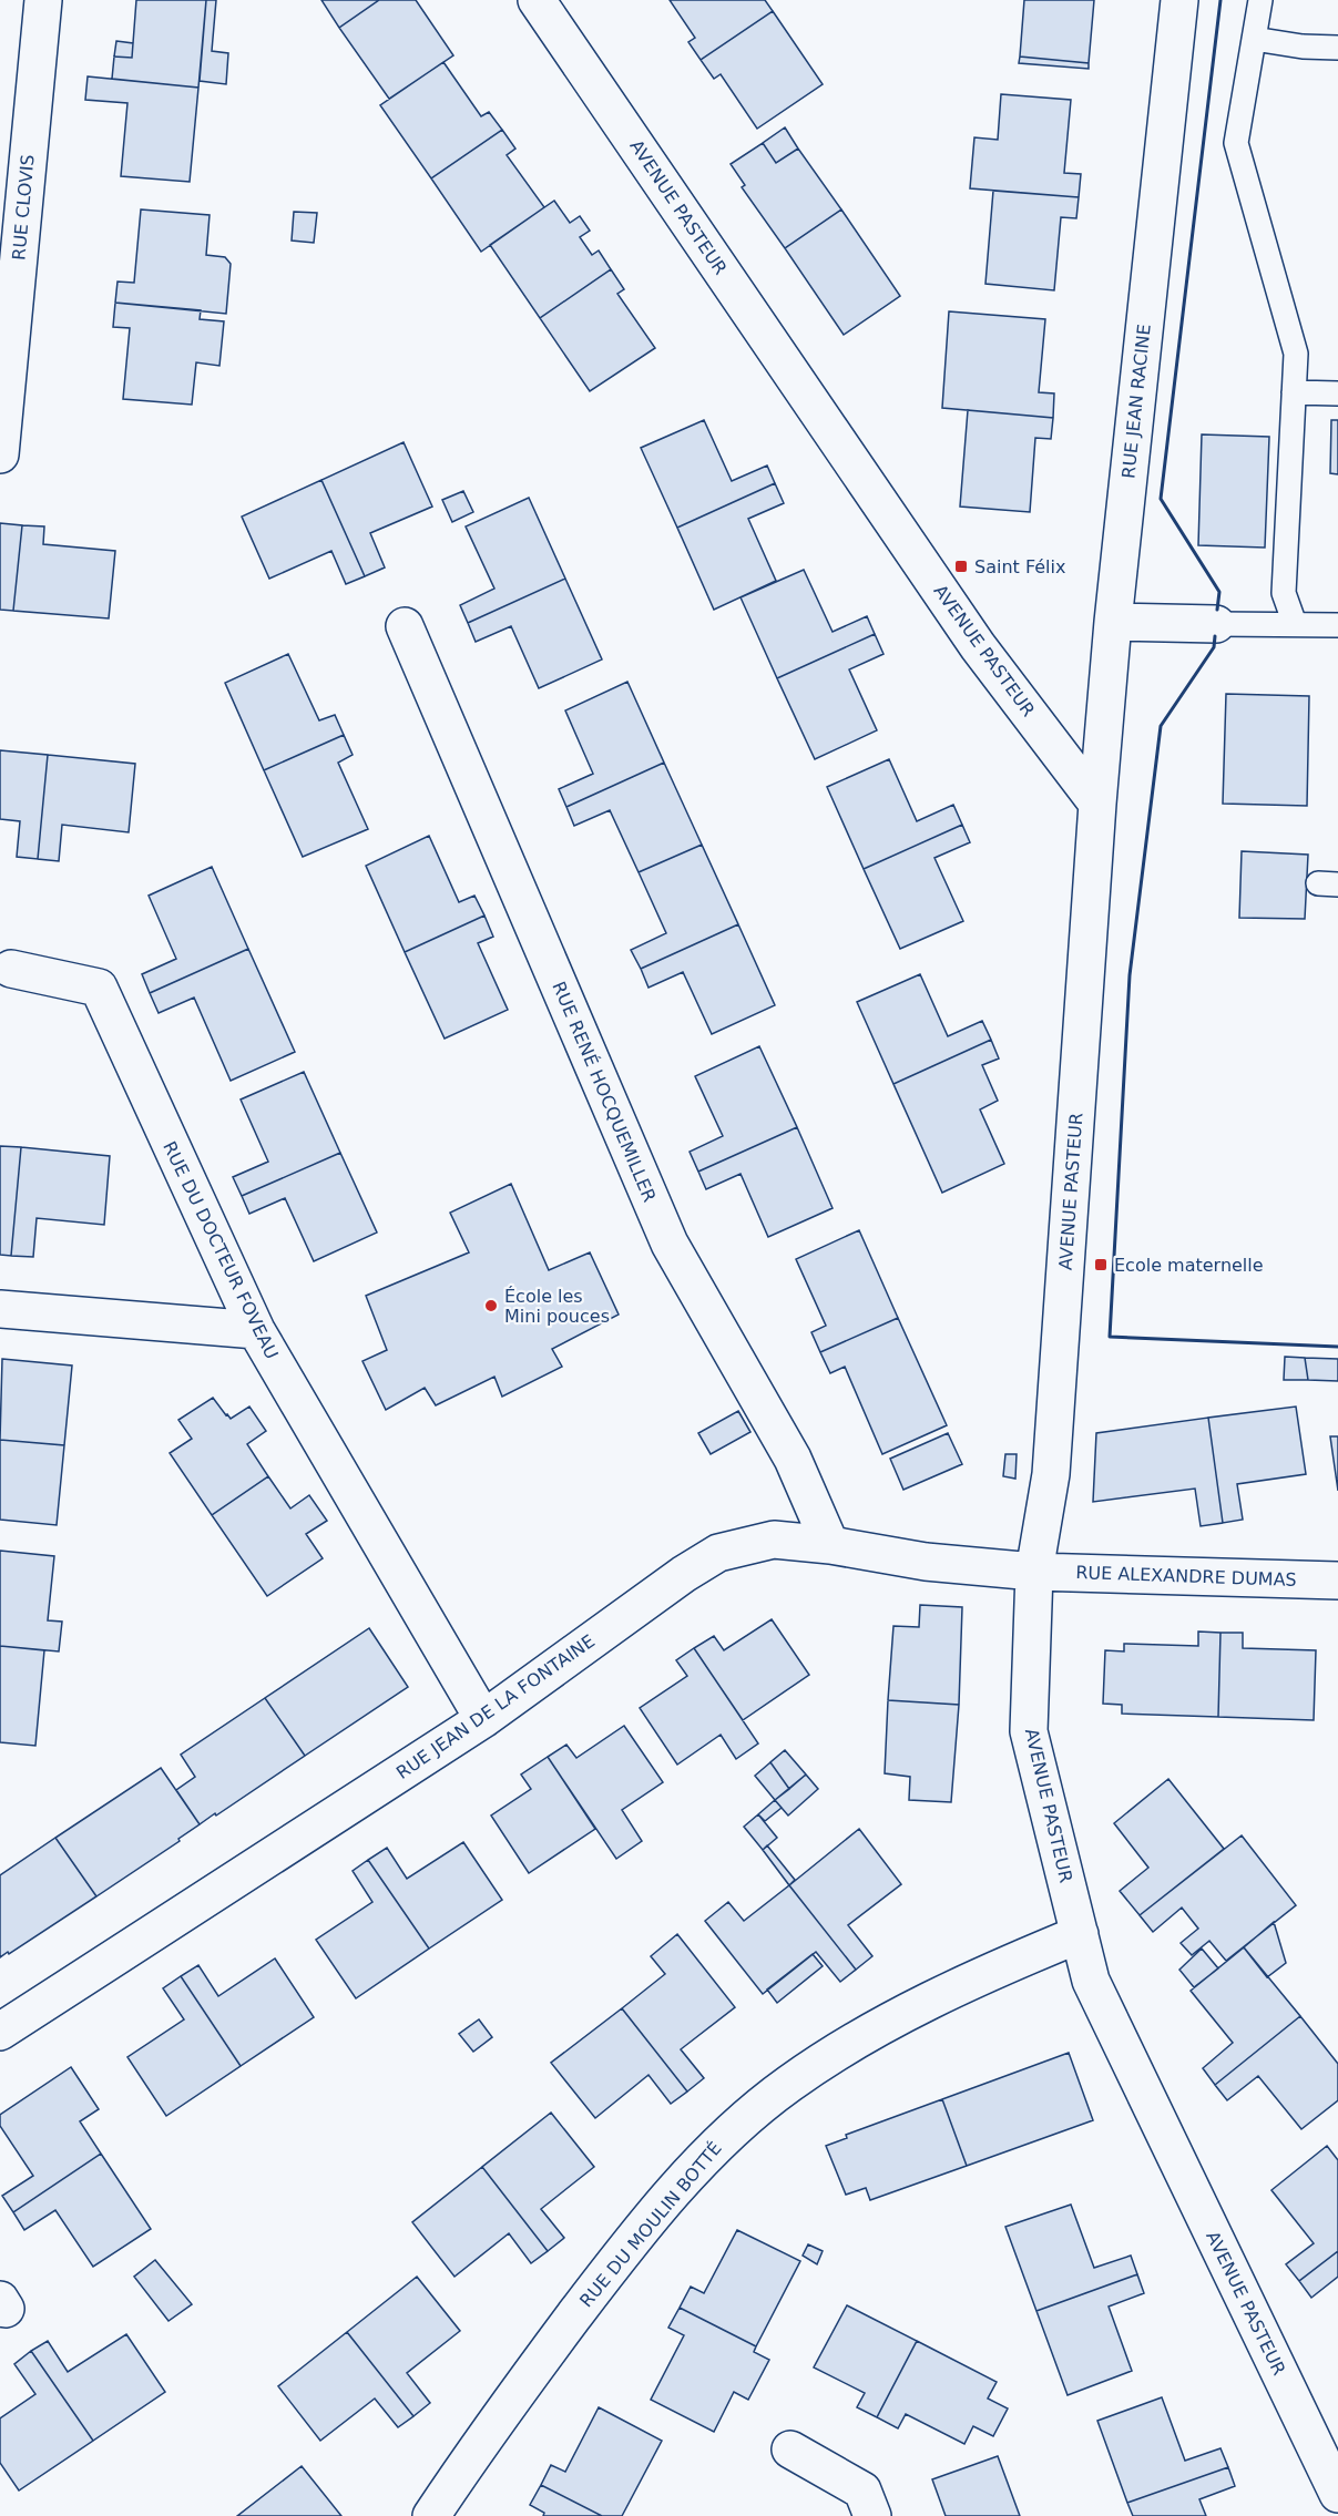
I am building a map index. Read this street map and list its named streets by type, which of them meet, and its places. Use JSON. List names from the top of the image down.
{
  "streets": {
    "street": [
      "RUE CLOVIS",
      "AVENUE PASTEUR",
      "RUE JEAN RACINE",
      "RUE RENÉ HOCQUEMILLER",
      "RUE DU DOCTEUR FOVEAU",
      "RUE ALEXANDRE DUMAS",
      "RUE JEAN DE LA FONTAINE",
      "RUE DU MOULIN BOTTÉ"
    ]
  },
  "crossings": [
    ["AVENUE PASTEUR", "RUE JEAN RACINE"],
    ["AVENUE PASTEUR", "RUE ALEXANDRE DUMAS"],
    ["AVENUE PASTEUR", "RUE JEAN DE LA FONTAINE"],
    ["AVENUE PASTEUR", "RUE DU MOULIN BOTTÉ"],
    ["RUE RENÉ HOCQUEMILLER", "RUE JEAN DE LA FONTAINE"],
    ["RUE DU DOCTEUR FOVEAU", "RUE JEAN DE LA FONTAINE"],
    ["RUE ALEXANDRE DUMAS", "RUE JEAN DE LA FONTAINE"]
  ],
  "places": {
    "transit": ["Saint Félix", "Ecole maternelle"],
    "other": ["École les Mini pouces"]
  }
}
